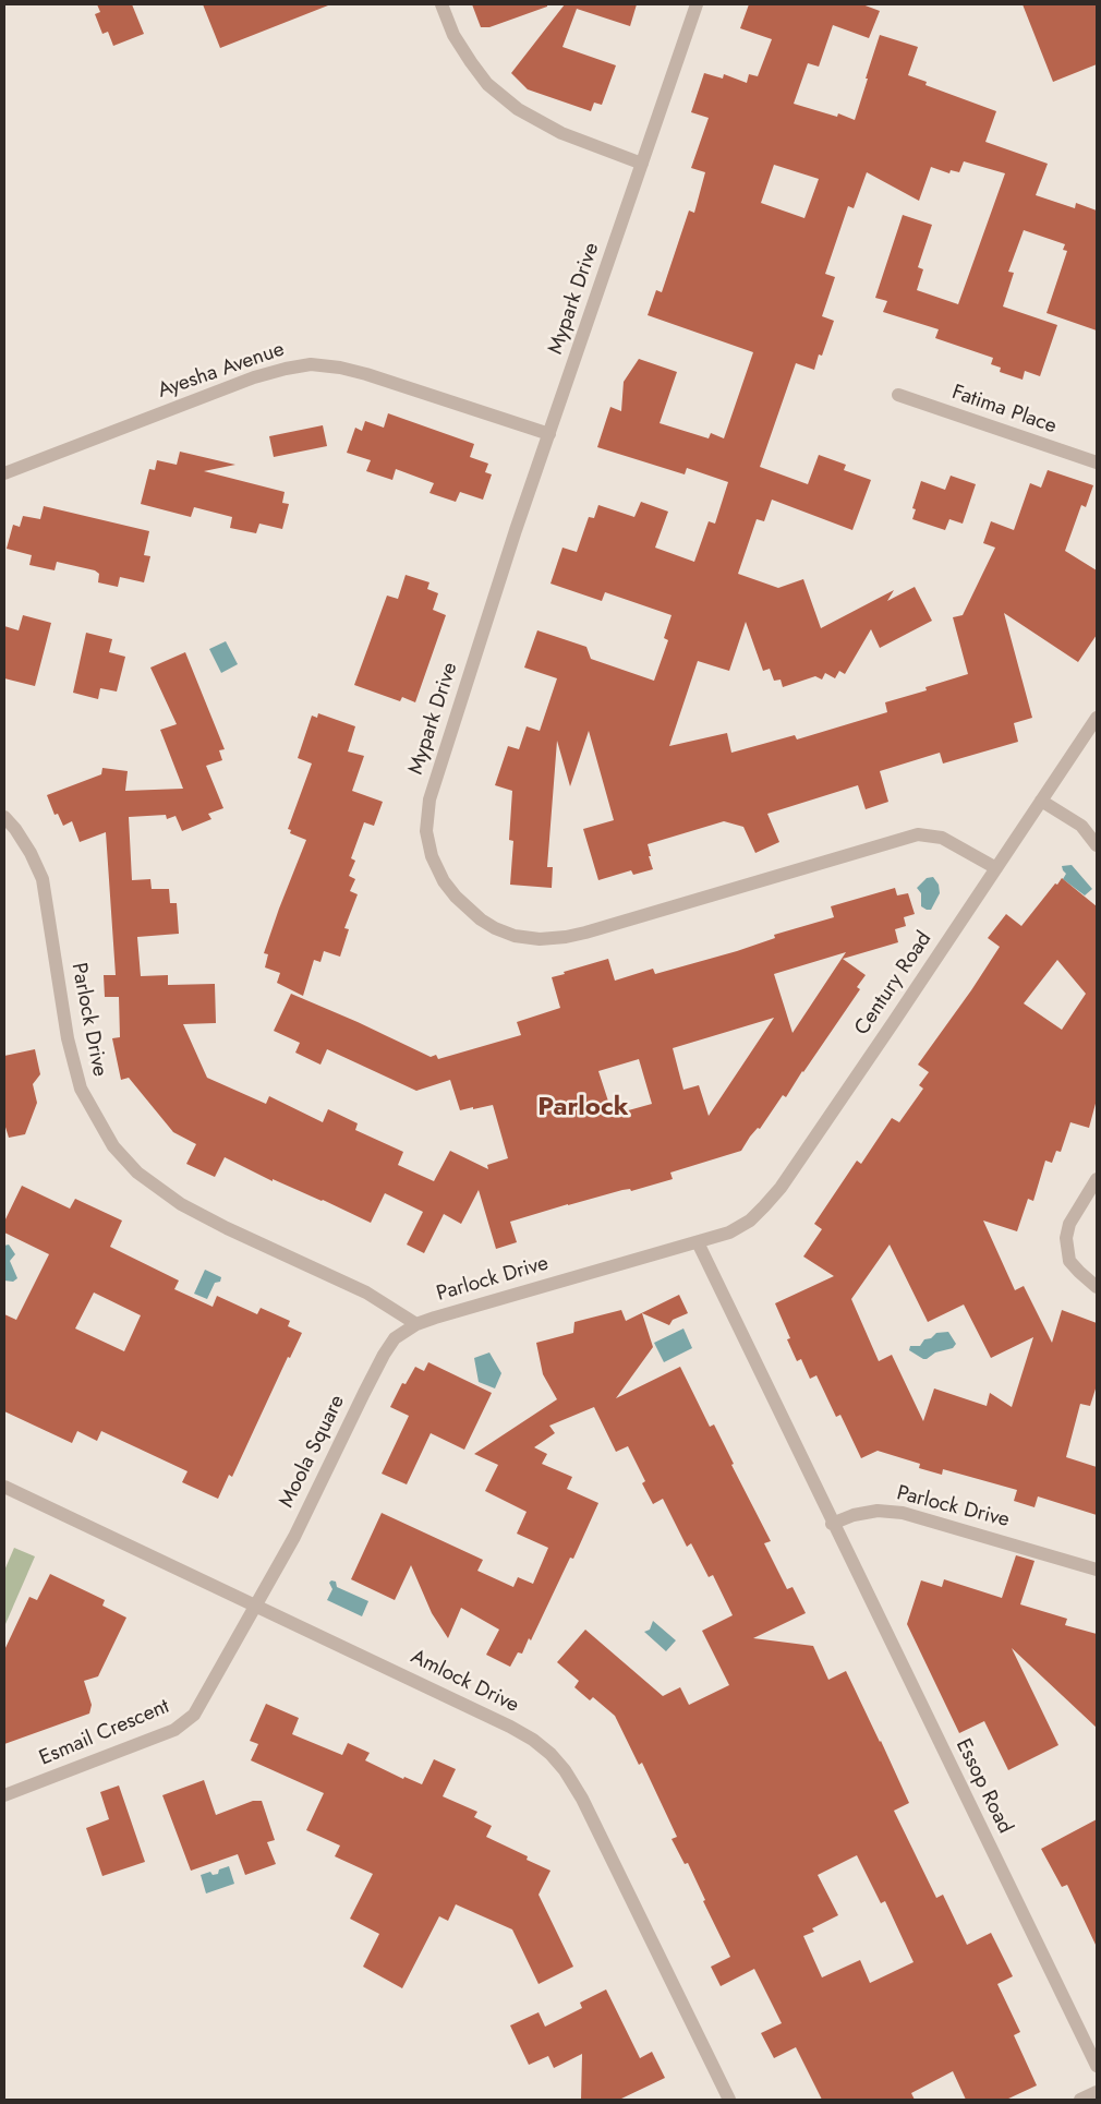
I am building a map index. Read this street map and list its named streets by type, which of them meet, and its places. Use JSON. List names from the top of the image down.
{
  "streets": {
    "street": [
      "Mypark Drive",
      "Ayesha Avenue",
      "Fatima Place",
      "Century Road",
      "Parlock Drive",
      "Moola Square",
      "Amlock Drive",
      "Esmail Crescent",
      "Essop Road"
    ]
  },
  "crossings": [
    ["Mypark Drive", "Ayesha Avenue"],
    ["Mypark Drive", "Century Road"],
    ["Century Road", "Parlock Drive"],
    ["Parlock Drive", "Moola Square"],
    ["Parlock Drive", "Essop Road"],
    ["Moola Square", "Amlock Drive"],
    ["Moola Square", "Esmail Crescent"],
    ["Amlock Drive", "Esmail Crescent"]
  ],
  "districts": ["Parlock"]
}
